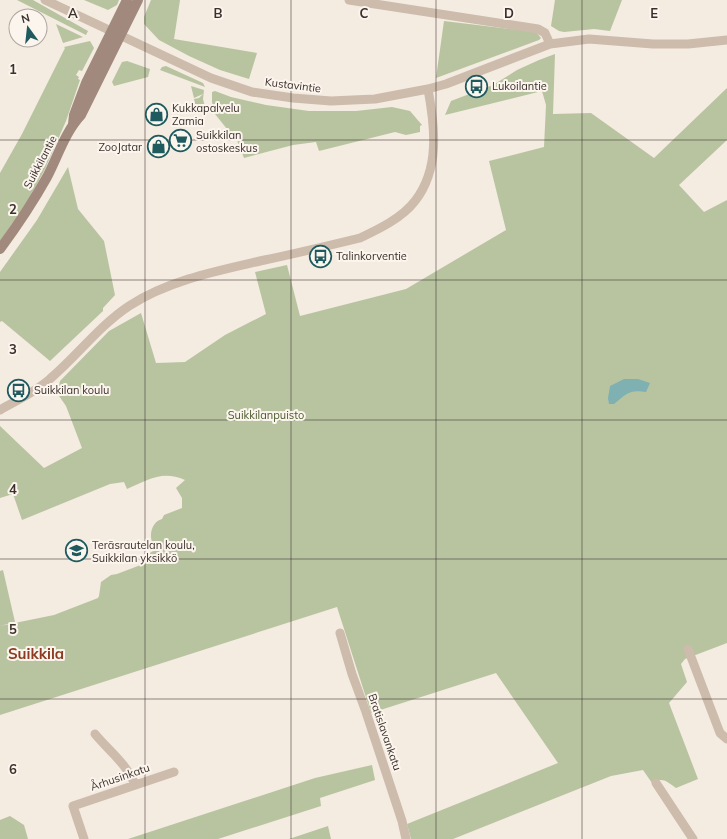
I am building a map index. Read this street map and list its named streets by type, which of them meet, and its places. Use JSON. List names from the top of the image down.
{
  "streets": {
    "main road": ["Suikkilantie"],
    "street": ["Kustavintie", "Bratislavankatu", "Århusinkatu"]
  },
  "crossings": [
    ["Kustavintie", "Suikkilantie"]
  ],
  "districts": ["Suikkila"],
  "parks": ["Suikkilanpuisto"],
  "places": {
    "bus stop": ["Lukoilantie", "Talinkorventie", "Suikkilan koulu"],
    "shop": ["Kukkapalvelu Zamia", "ZooJatar"],
    "supermarket": ["Suikkilan ostoskeskus"],
    "school or university": ["Teräsrautelan koulu, Suikkilan yksikkö"]
  },
  "north": "top",
  "grid": {
    "columns": [
      "A",
      "B",
      "C",
      "D",
      "E"
    ],
    "rows": [
      "1",
      "2",
      "3",
      "4",
      "5",
      "6"
    ]
  }
}
